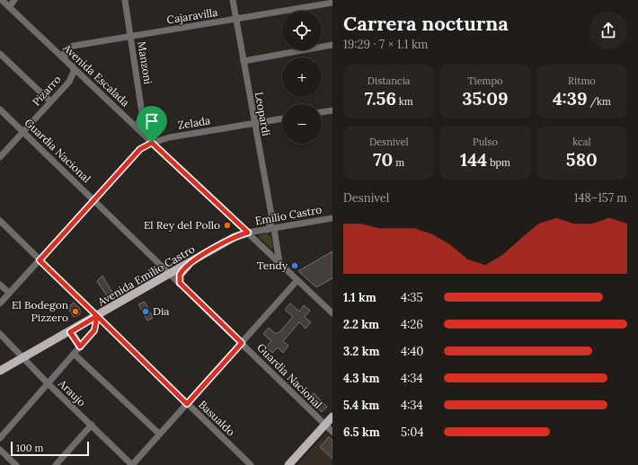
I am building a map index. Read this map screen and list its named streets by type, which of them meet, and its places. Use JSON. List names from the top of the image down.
{
  "streets": {
    "main road": ["Avenida Emilio Castro"],
    "street": [
      "Cajaravilla",
      "Manzoni",
      "Avenida Escalada",
      "Pizarro",
      "Leopardi",
      "Zelada",
      "Guardia Nacional",
      "Emilio Castro",
      "Araujo",
      "Basualdo"
    ]
  },
  "crossings": [
    ["Cajaravilla", "Manzoni"],
    ["Cajaravilla", "Avenida Escalada"],
    ["Cajaravilla", "Leopardi"],
    ["Manzoni", "Avenida Escalada"],
    ["Avenida Escalada", "Pizarro"],
    ["Avenida Escalada", "Zelada"],
    ["Avenida Escalada", "Emilio Castro"],
    ["Avenida Escalada", "Avenida Emilio Castro"],
    ["Pizarro", "Guardia Nacional"],
    ["Leopardi", "Zelada"],
    ["Leopardi", "Emilio Castro"],
    ["Zelada", "Guardia Nacional"],
    ["Zelada", "Basualdo"],
    ["Guardia Nacional", "Avenida Emilio Castro"],
    ["Emilio Castro", "Avenida Emilio Castro"],
    ["Avenida Emilio Castro", "Araujo"],
    ["Avenida Emilio Castro", "Basualdo"]
  ],
  "places": [
    "El Rey del Pollo",
    "Tendy",
    "El Bodegon Pizzero",
    "Dia"
  ],
  "scale_bar": "100 m",
  "page": {
    "heading": ["Carrera nocturna", "19:29 · 7 × 1.1 km"],
    "map_buttons": ["+", "−"],
    "stats": [
      ["Distancia", "7.56 km"],
      ["Tiempo", "35:09"],
      ["Ritmo", "4:39 /km"],
      ["Desnivel", "70 m"],
      ["Pulso", "144 bpm"],
      ["kcal", "580"]
    ],
    "chart": ["Desnivel", "148–157 m"],
    "list": [
      {
        "name": "1.1 km",
        "note": "4:35"
      },
      {
        "name": "2.2 km",
        "note": "4:26"
      },
      {
        "name": "3.2 km",
        "note": "4:40"
      },
      {
        "name": "4.3 km",
        "note": "4:34"
      },
      {
        "name": "5.4 km",
        "note": "4:34"
      },
      {
        "name": "6.5 km",
        "note": "5:04"
      }
    ],
    "scale": "100 m"
  }
}
